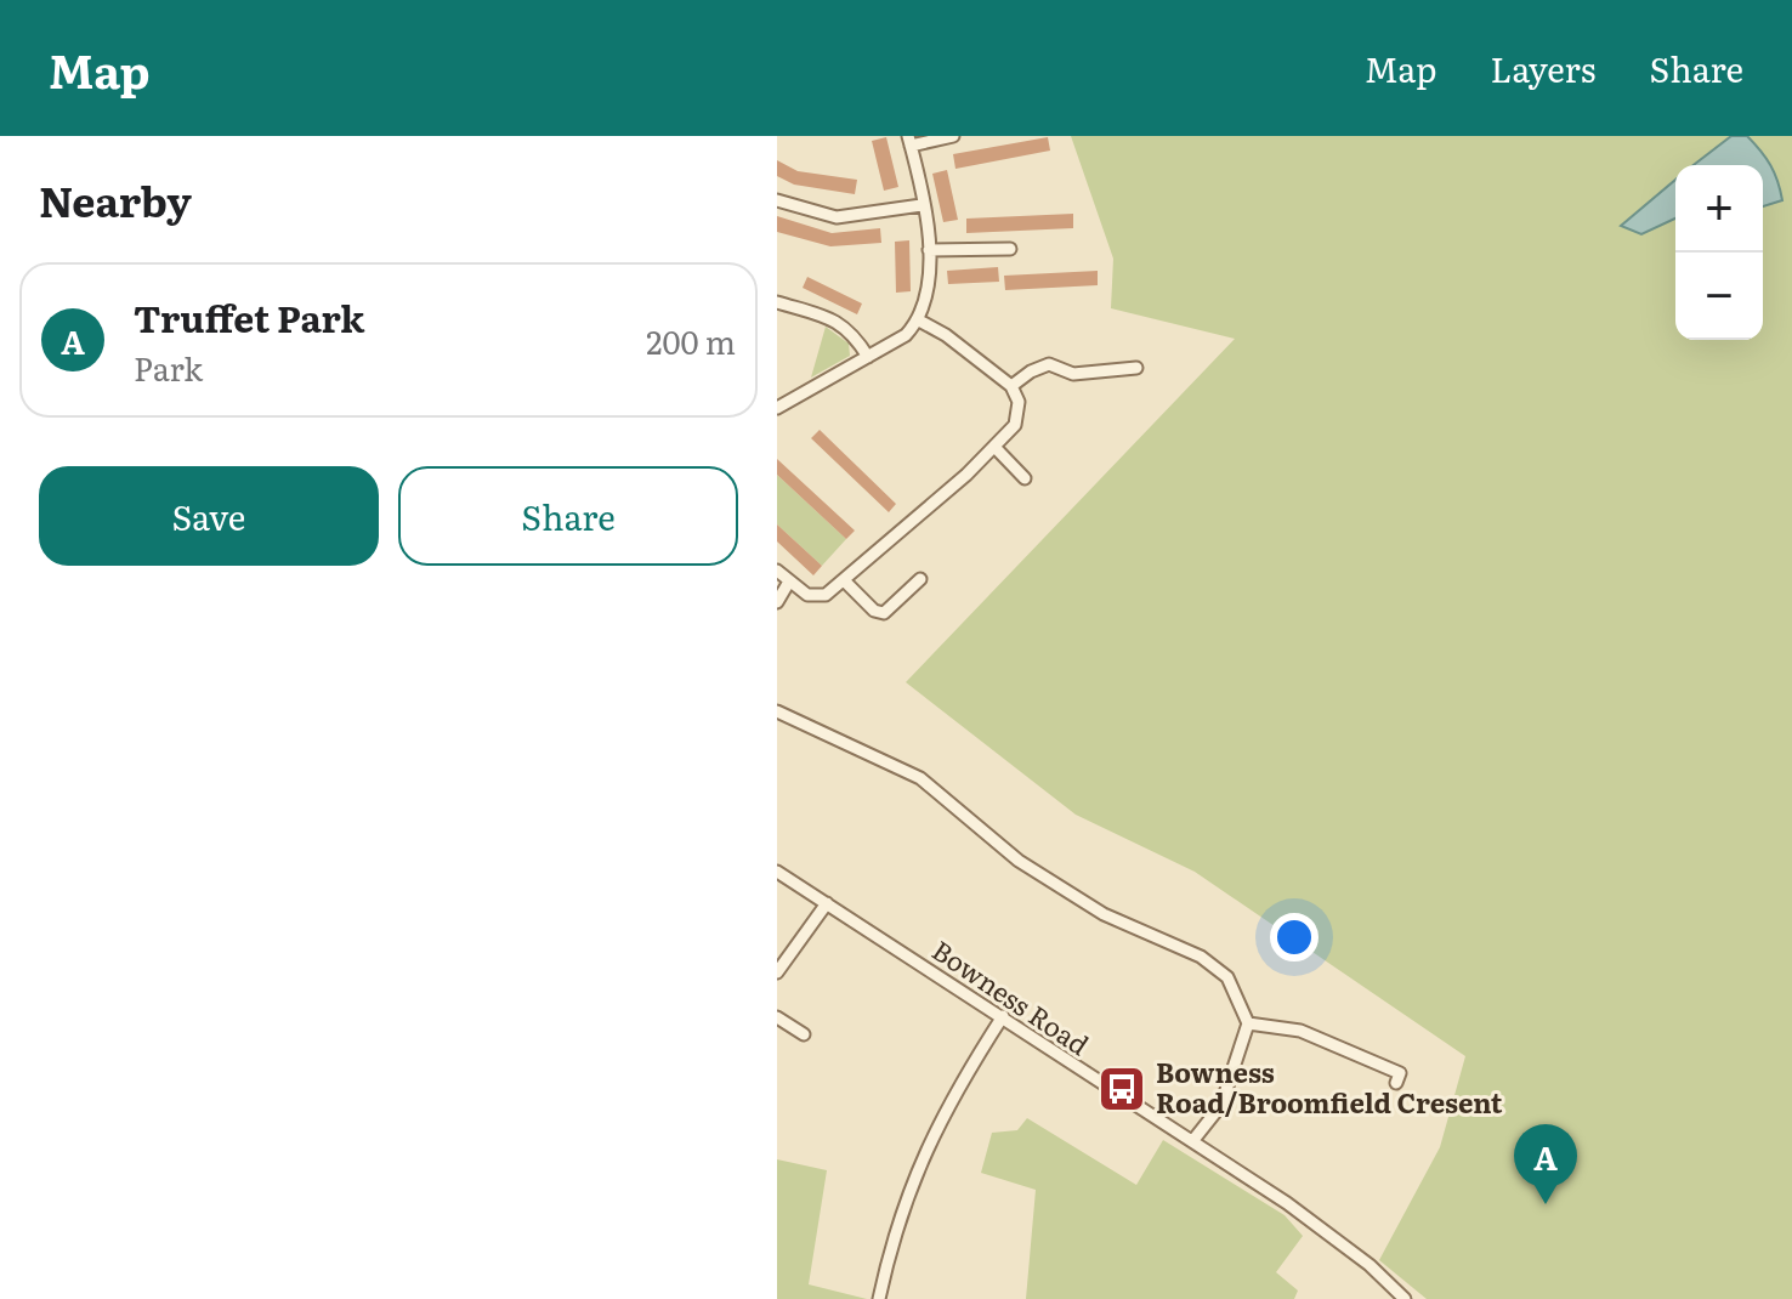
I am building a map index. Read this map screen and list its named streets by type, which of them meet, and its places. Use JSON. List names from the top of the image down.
{
  "streets": {
    "street": ["Bowness Road"]
  },
  "places": {
    "bus stop": ["Bowness Road/Broomfield Cresent"]
  },
  "page": {
    "header": "Map",
    "nav": ["Map", "Layers", "Share"],
    "heading": "Nearby",
    "map_buttons": ["+", "−"],
    "list": [
      {
        "mark": "A",
        "name": "Truffet Park",
        "note": "Park",
        "value": "200 m"
      }
    ],
    "buttons": ["Save", "Share"],
    "pins": "A"
  }
}
